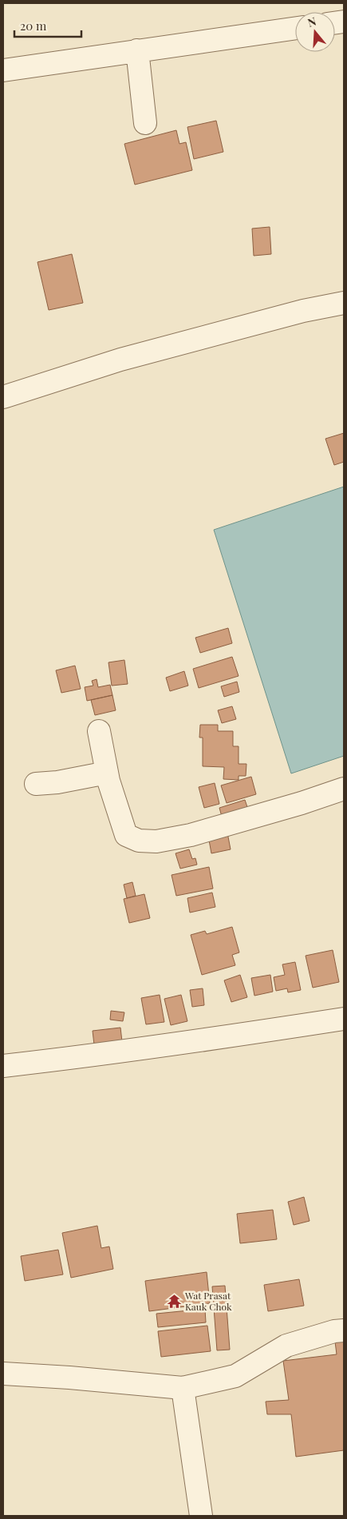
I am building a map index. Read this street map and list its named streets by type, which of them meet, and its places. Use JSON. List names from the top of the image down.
{
  "places": {
    "temple": ["Wat Prasat Kauk Chok"]
  },
  "scale_bar": "20 m",
  "north": "top"
}
